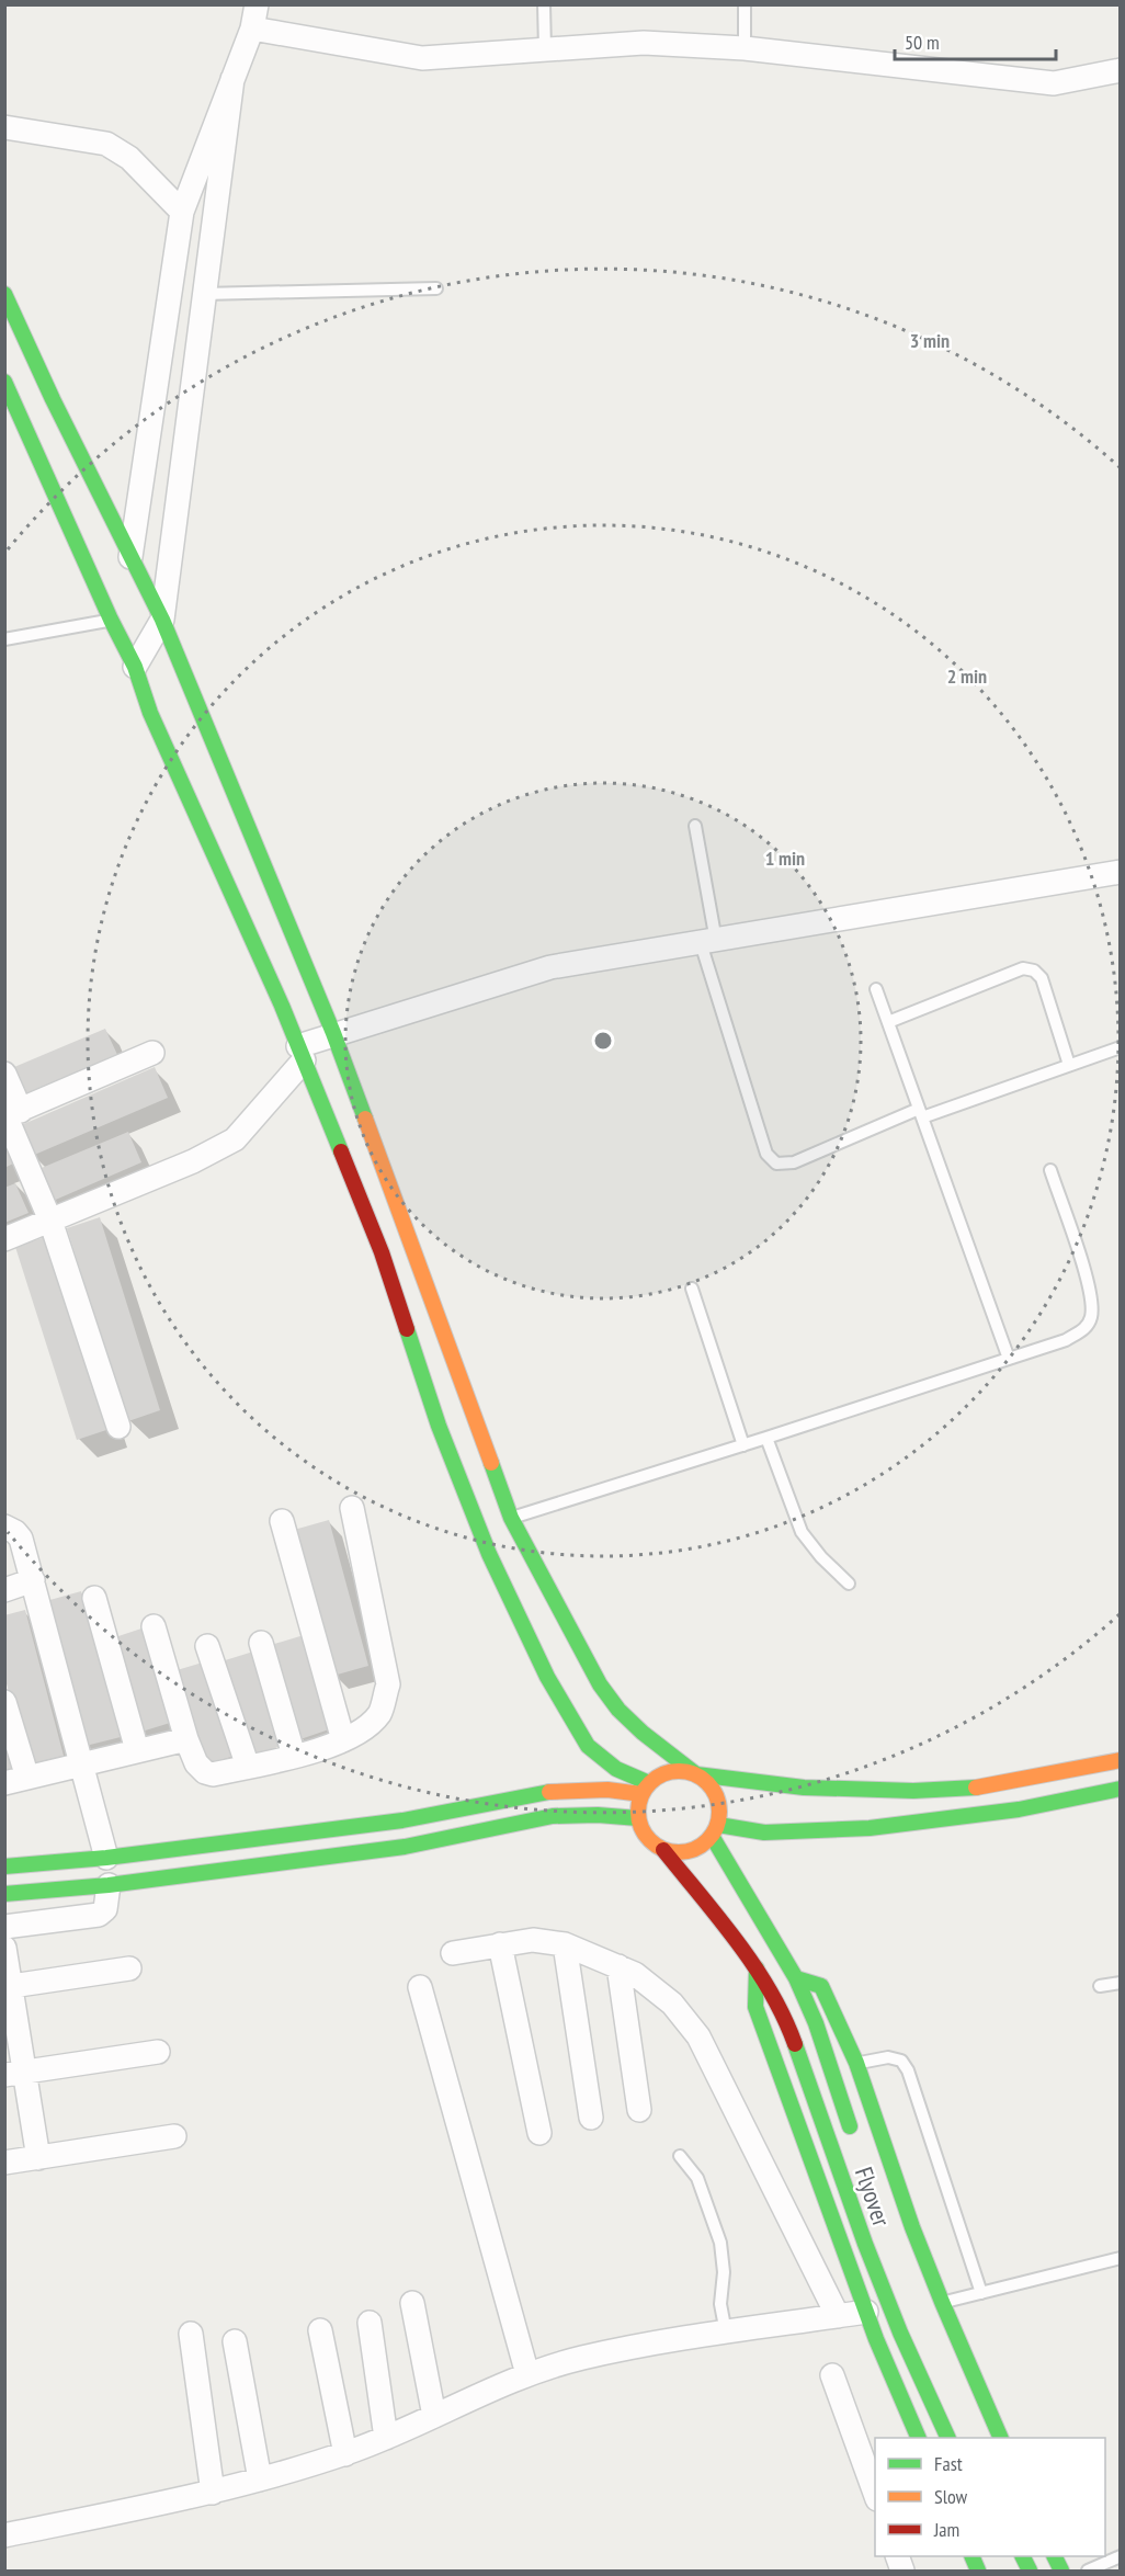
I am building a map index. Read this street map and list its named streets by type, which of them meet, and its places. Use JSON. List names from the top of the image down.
{
  "streets": {
    "main road": ["Flyover"]
  },
  "legend": ["Fast", "Slow", "Jam"],
  "scale_bar": "50 m",
  "rings": ["3 min", "2 min", "1 min"]
}
